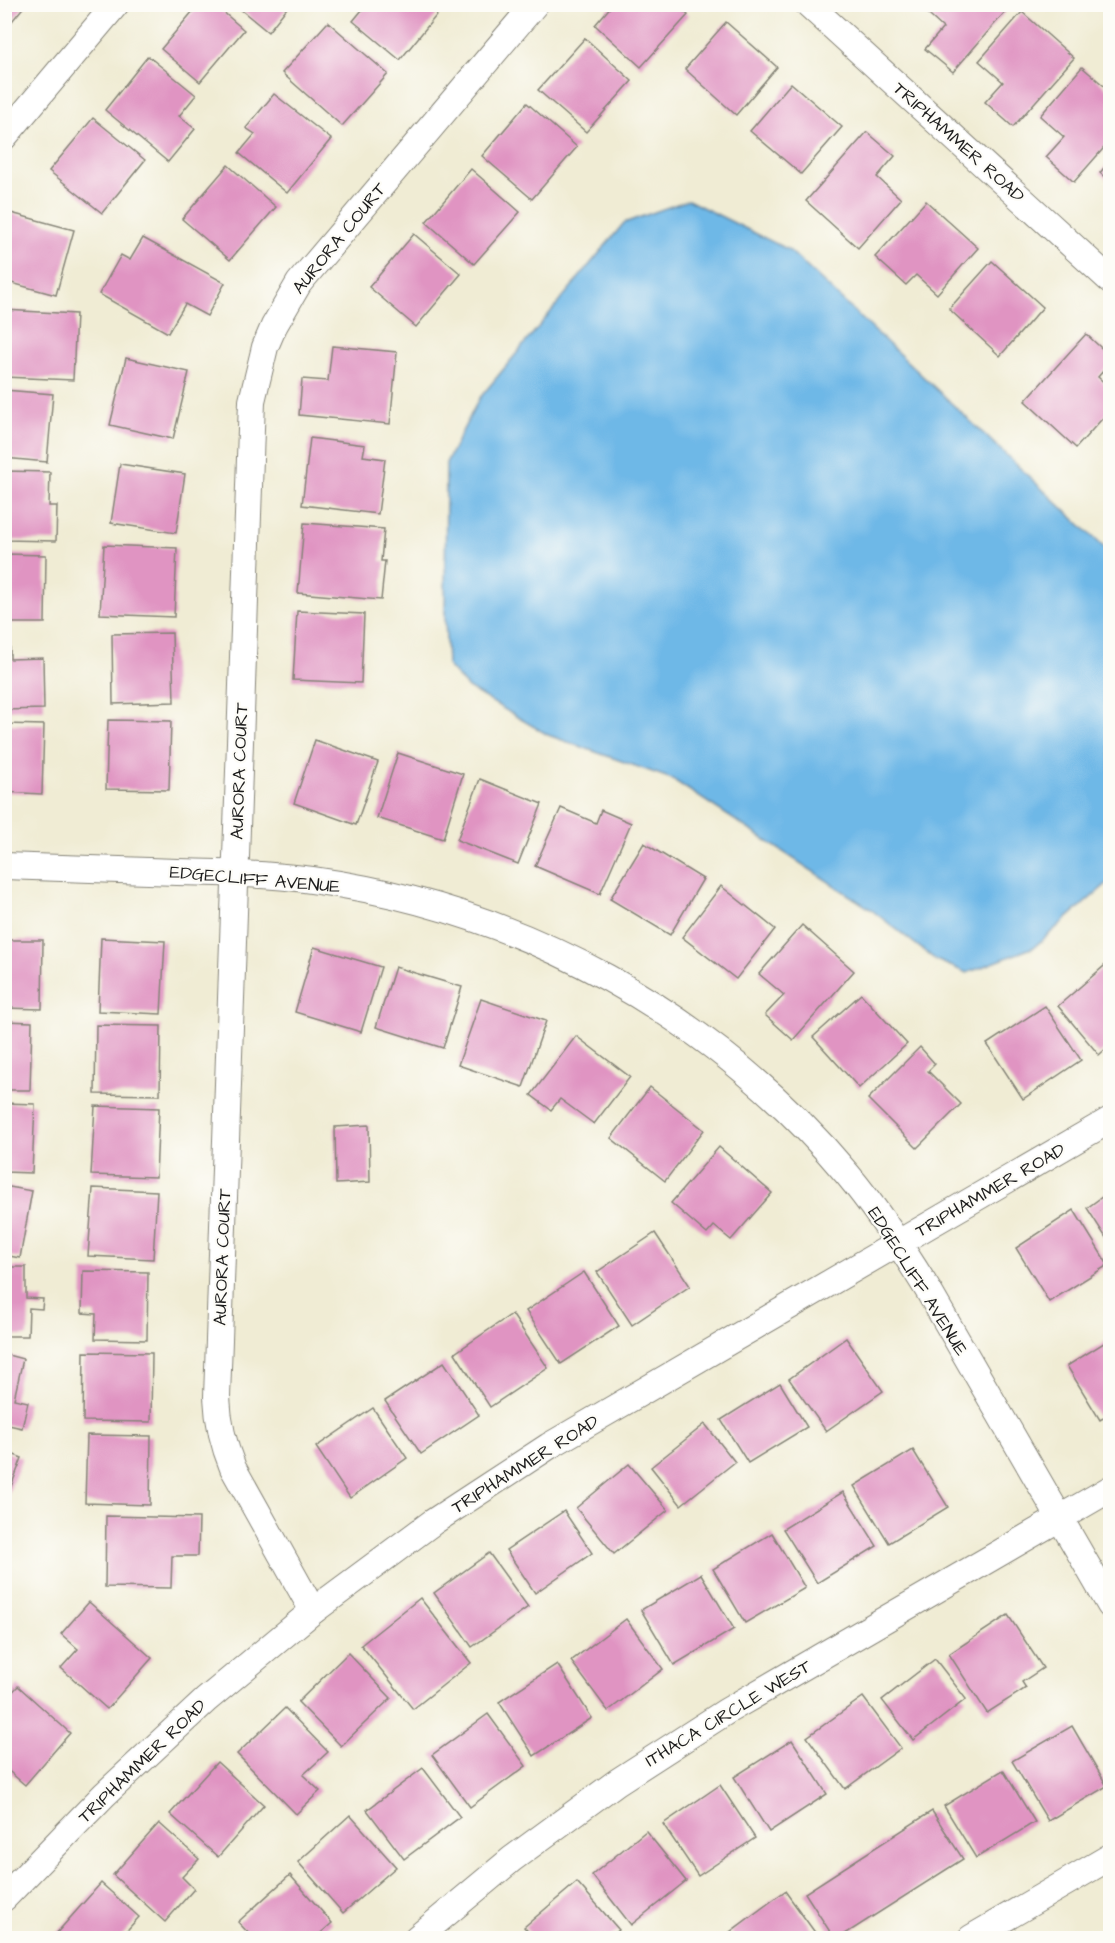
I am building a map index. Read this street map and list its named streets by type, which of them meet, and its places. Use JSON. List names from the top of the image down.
{
  "streets": {
    "street": [
      "TRIPHAMMER ROAD",
      "AURORA COURT",
      "EDGECLIFF AVENUE",
      "ITHACA CIRCLE WEST"
    ]
  },
  "crossings": [
    ["TRIPHAMMER ROAD", "AURORA COURT"],
    ["TRIPHAMMER ROAD", "EDGECLIFF AVENUE"],
    ["AURORA COURT", "EDGECLIFF AVENUE"],
    ["EDGECLIFF AVENUE", "ITHACA CIRCLE WEST"]
  ]
}
